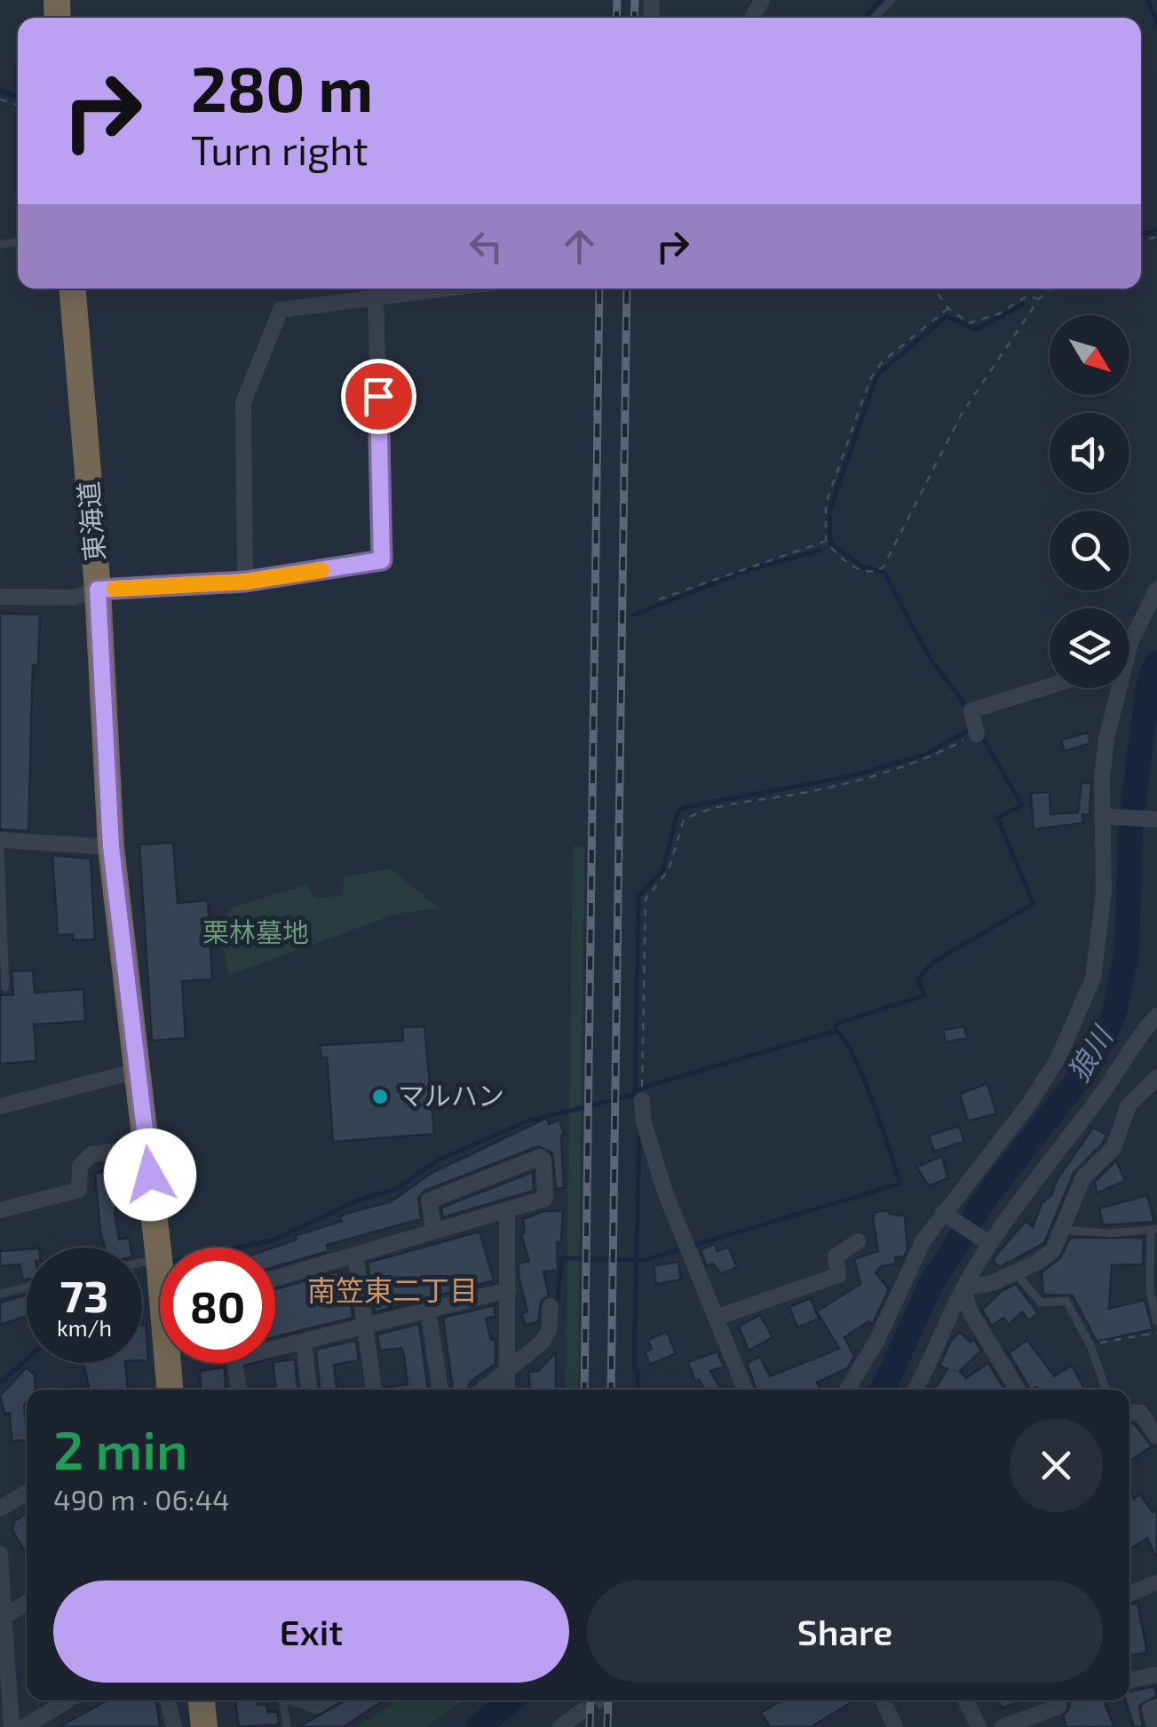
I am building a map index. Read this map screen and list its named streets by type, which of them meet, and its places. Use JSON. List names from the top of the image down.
{
  "streets": {
    "highway": ["東海道"]
  },
  "districts": ["南笠東二丁目"],
  "water": ["狼川"],
  "parks": ["栗林墓地"],
  "places": ["マルハン"],
  "north": "bottom right",
  "page": {
    "turn": ["280 m", "Turn right"],
    "speed": "73 km/h",
    "limit": "80",
    "heading": ["2 min", "490 m · 06:44"],
    "buttons": ["Exit", "Share"]
  }
}
